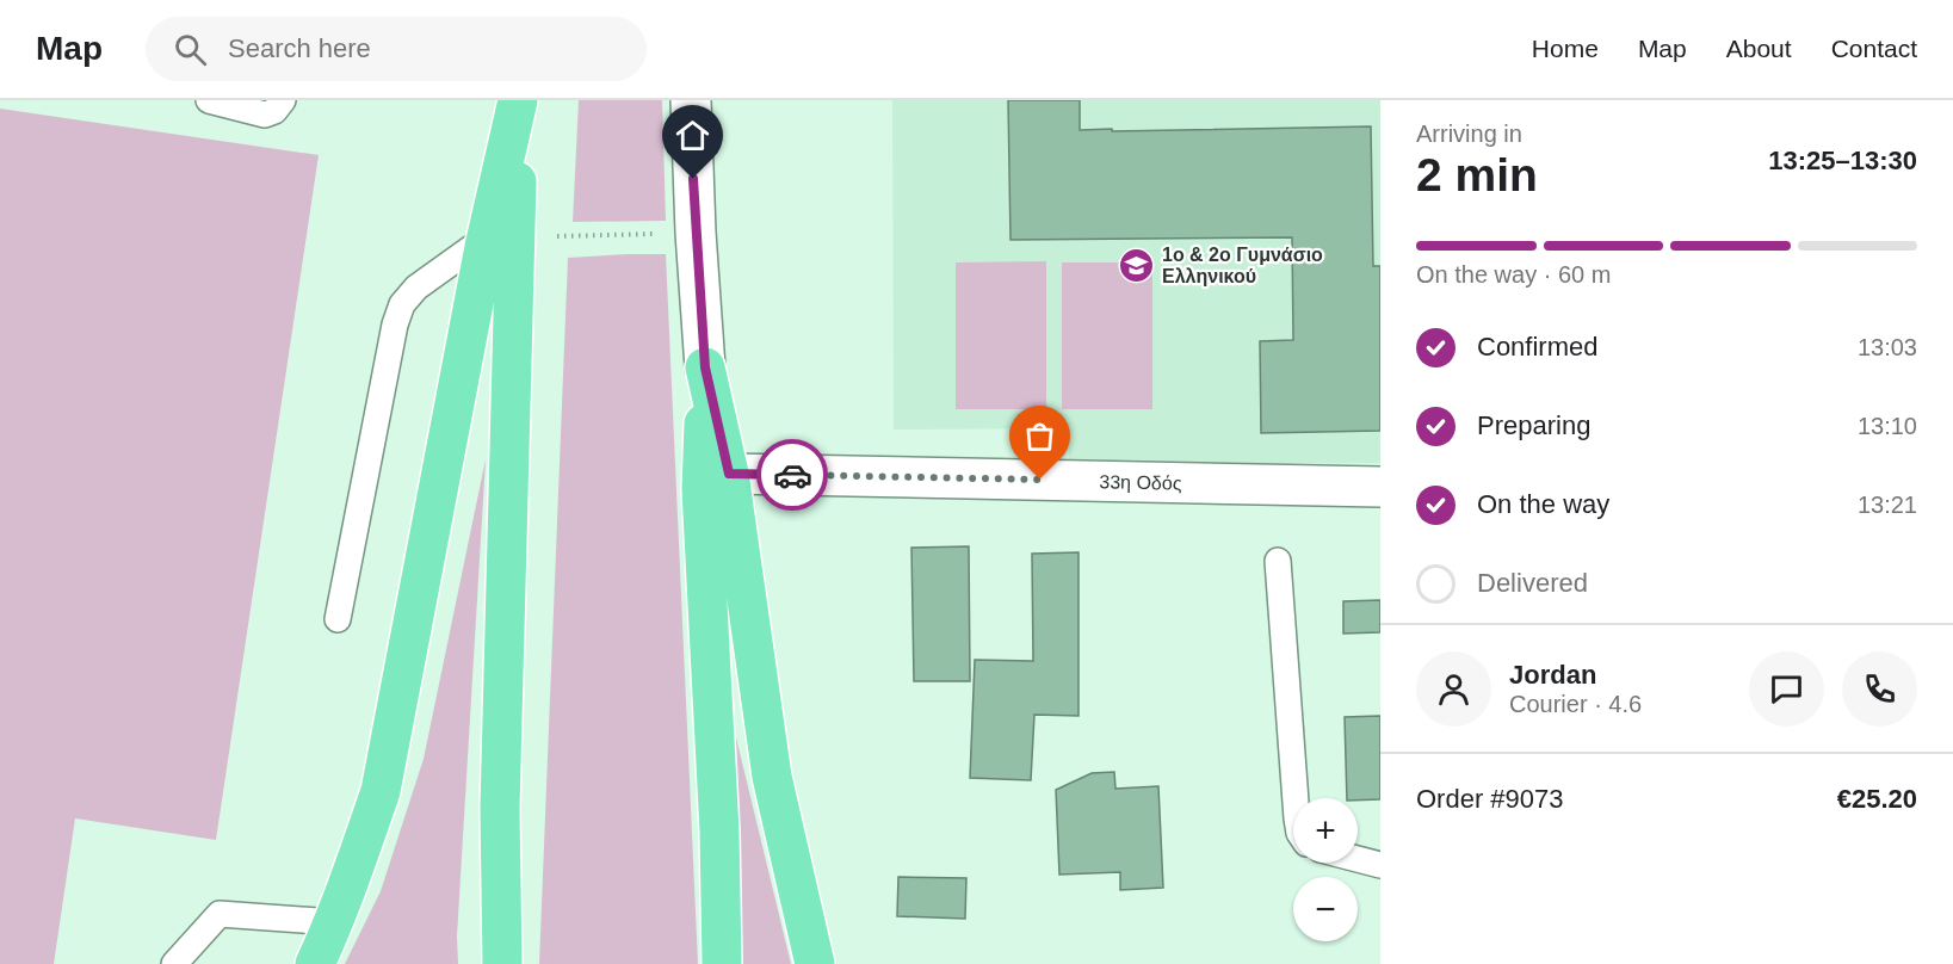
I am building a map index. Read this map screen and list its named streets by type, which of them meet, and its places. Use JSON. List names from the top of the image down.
{
  "streets": {
    "street": ["33η Οδός"]
  },
  "places": {
    "school or university": ["1ο & 2ο Γυμνάσιο Ελληνικού"]
  },
  "page": {
    "header": "Map",
    "search": "Search here",
    "nav": [
      "Home",
      "Map",
      "About",
      "Contact"
    ],
    "heading": ["2 min", "Arriving in", "13:25–13:30"],
    "panel": [
      "Jordan",
      "Courier · 4.6",
      "Order #9073",
      "€25.20"
    ],
    "bar": "On the way · 60 m",
    "list": [
      ["Confirmed", "13:03"],
      ["Preparing", "13:10"],
      ["On the way", "13:21"],
      "Delivered"
    ],
    "map_buttons": ["+", "−"]
  }
}
